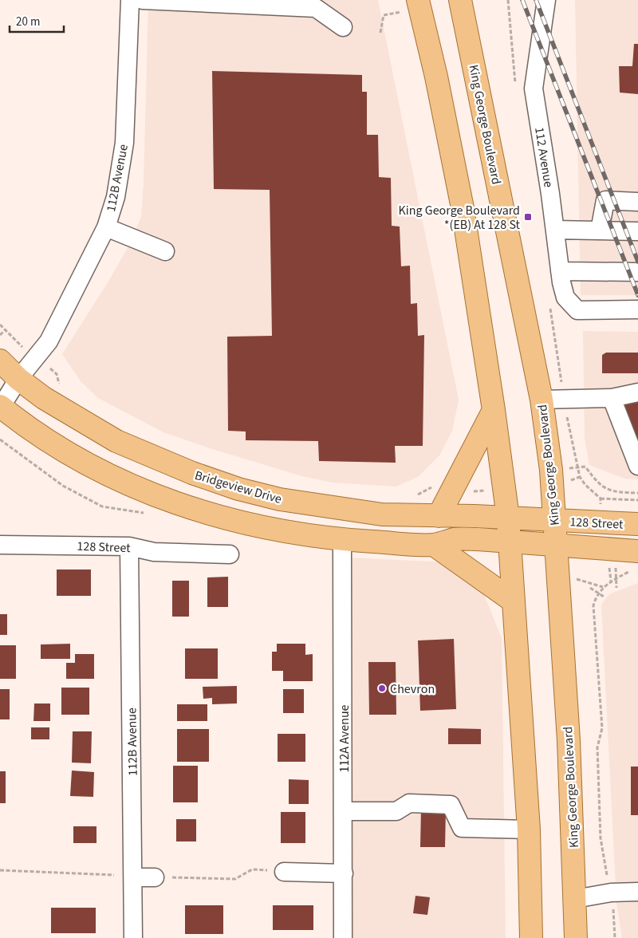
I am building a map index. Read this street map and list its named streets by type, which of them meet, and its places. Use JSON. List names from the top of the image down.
{
  "streets": {
    "main road": ["King George Boulevard", "Bridgeview Drive", "128 Street"],
    "street": ["112 Avenue", "112B Avenue", "112A Avenue"]
  },
  "crossings": [
    ["King George Boulevard", "128 Street"],
    ["112B Avenue", "Bridgeview Drive"],
    ["112B Avenue", "128 Street"],
    ["Bridgeview Drive", "128 Street"]
  ],
  "places": {
    "transit": ["King George Boulevard *(EB) At 128 St"],
    "other": ["Chevron"]
  },
  "scale_bar": "20 m"
}
